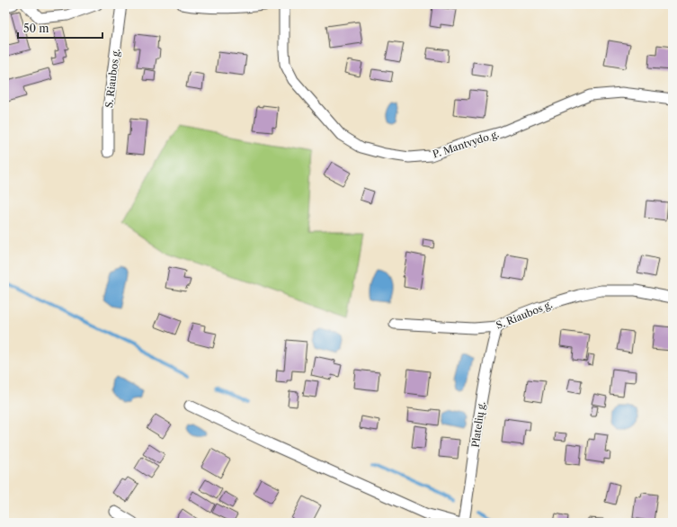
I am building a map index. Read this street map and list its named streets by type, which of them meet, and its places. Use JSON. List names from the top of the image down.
{
  "streets": {
    "street": ["S. Riaubos g.", "P. Mantvydo g.", "Platelių g."]
  },
  "crossings": [
    ["S. Riaubos g.", "Platelių g."]
  ],
  "scale_bar": "50 m"
}
